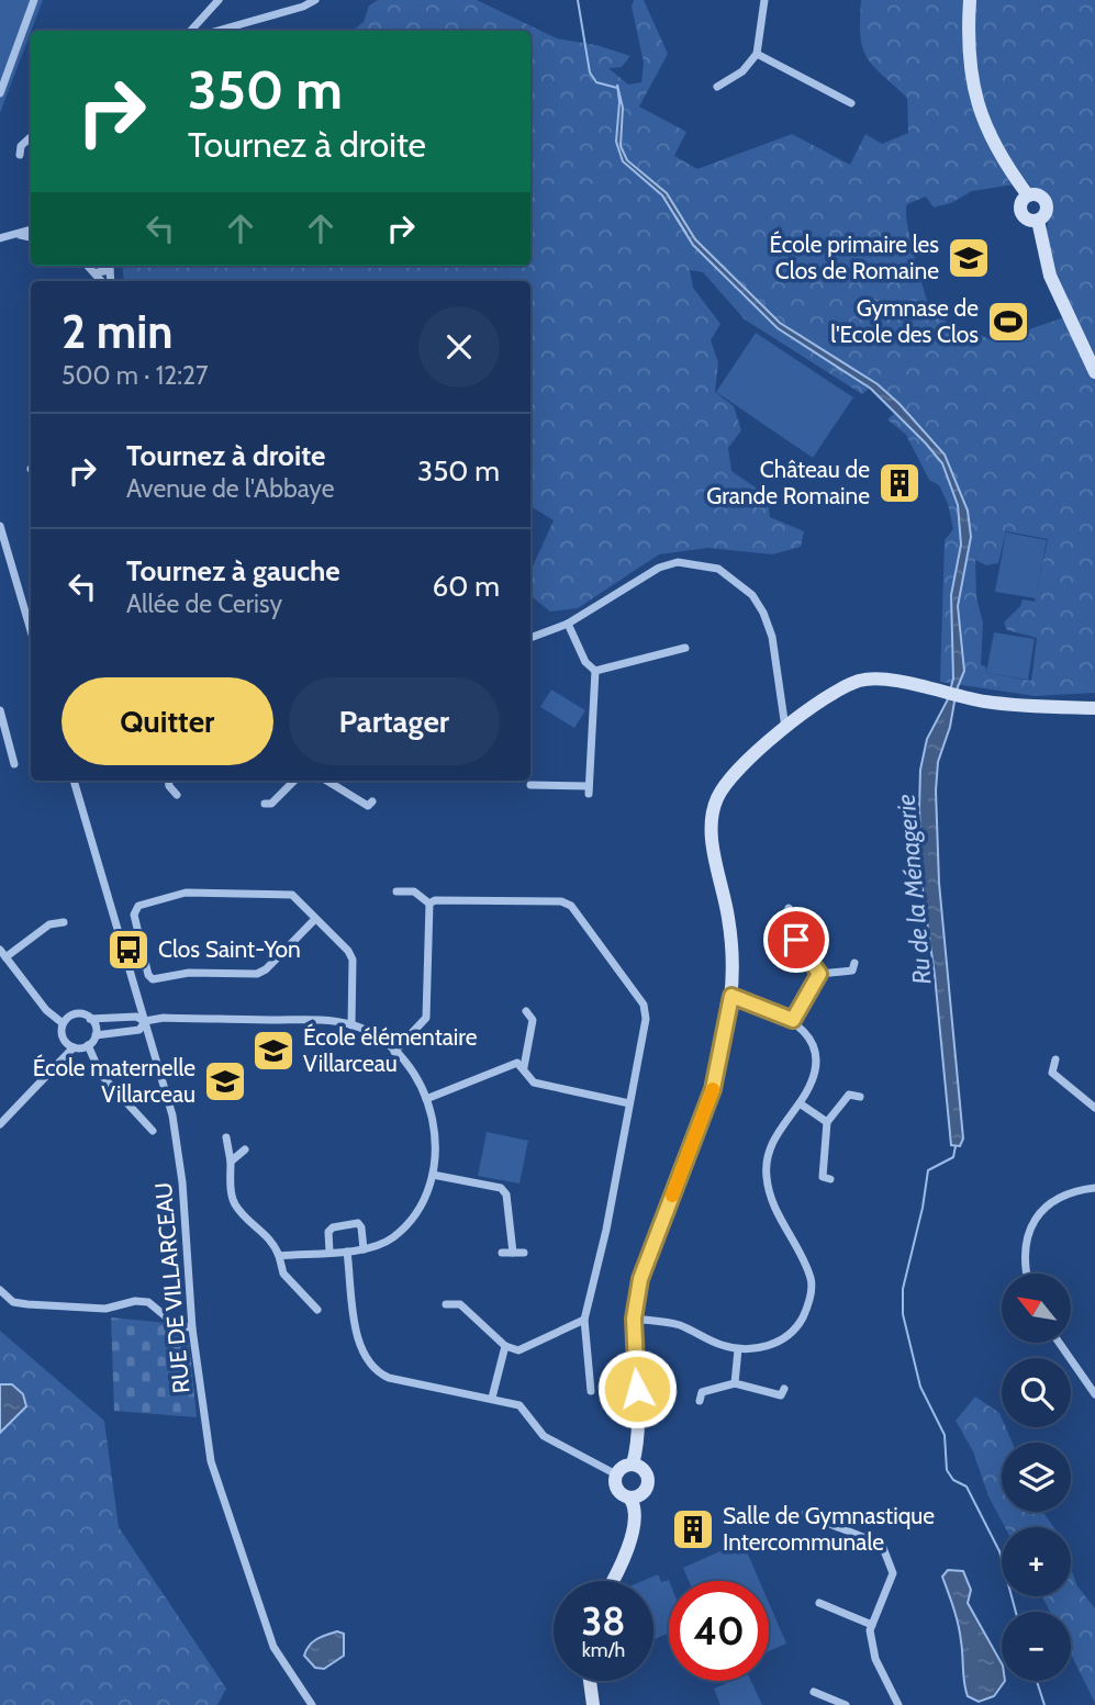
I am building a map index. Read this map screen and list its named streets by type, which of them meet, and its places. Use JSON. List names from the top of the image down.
{
  "streets": {
    "street": ["RUE DE VILLARCEAU"]
  },
  "water": ["Ru de la Ménagerie"],
  "places": {
    "school or university": ["École primaire les Clos de Romaine", "École élémentaire Villarceau", "École maternelle Villarceau"],
    "sports": ["Gymnase de l'Ecole des Clos"],
    "building": ["Château de Grande Romaine", "Salle de Gymnastique Intercommunale"],
    "bus stop": ["Clos Saint-Yon"]
  },
  "north": "top left",
  "page": {
    "turn": ["350 m", "Tournez à droite"],
    "heading": ["2 min", "500 m · 12:27"],
    "list": [
      {
        "name": "Tournez à droite",
        "note": "Avenue de l'Abbaye",
        "value": "350 m"
      },
      {
        "name": "Tournez à gauche",
        "note": "Allée de Cerisy",
        "value": "60 m"
      }
    ],
    "buttons": ["Quitter", "Partager"],
    "map_buttons": ["+", "−"],
    "speed": "38 km/h",
    "limit": "40"
  }
}
